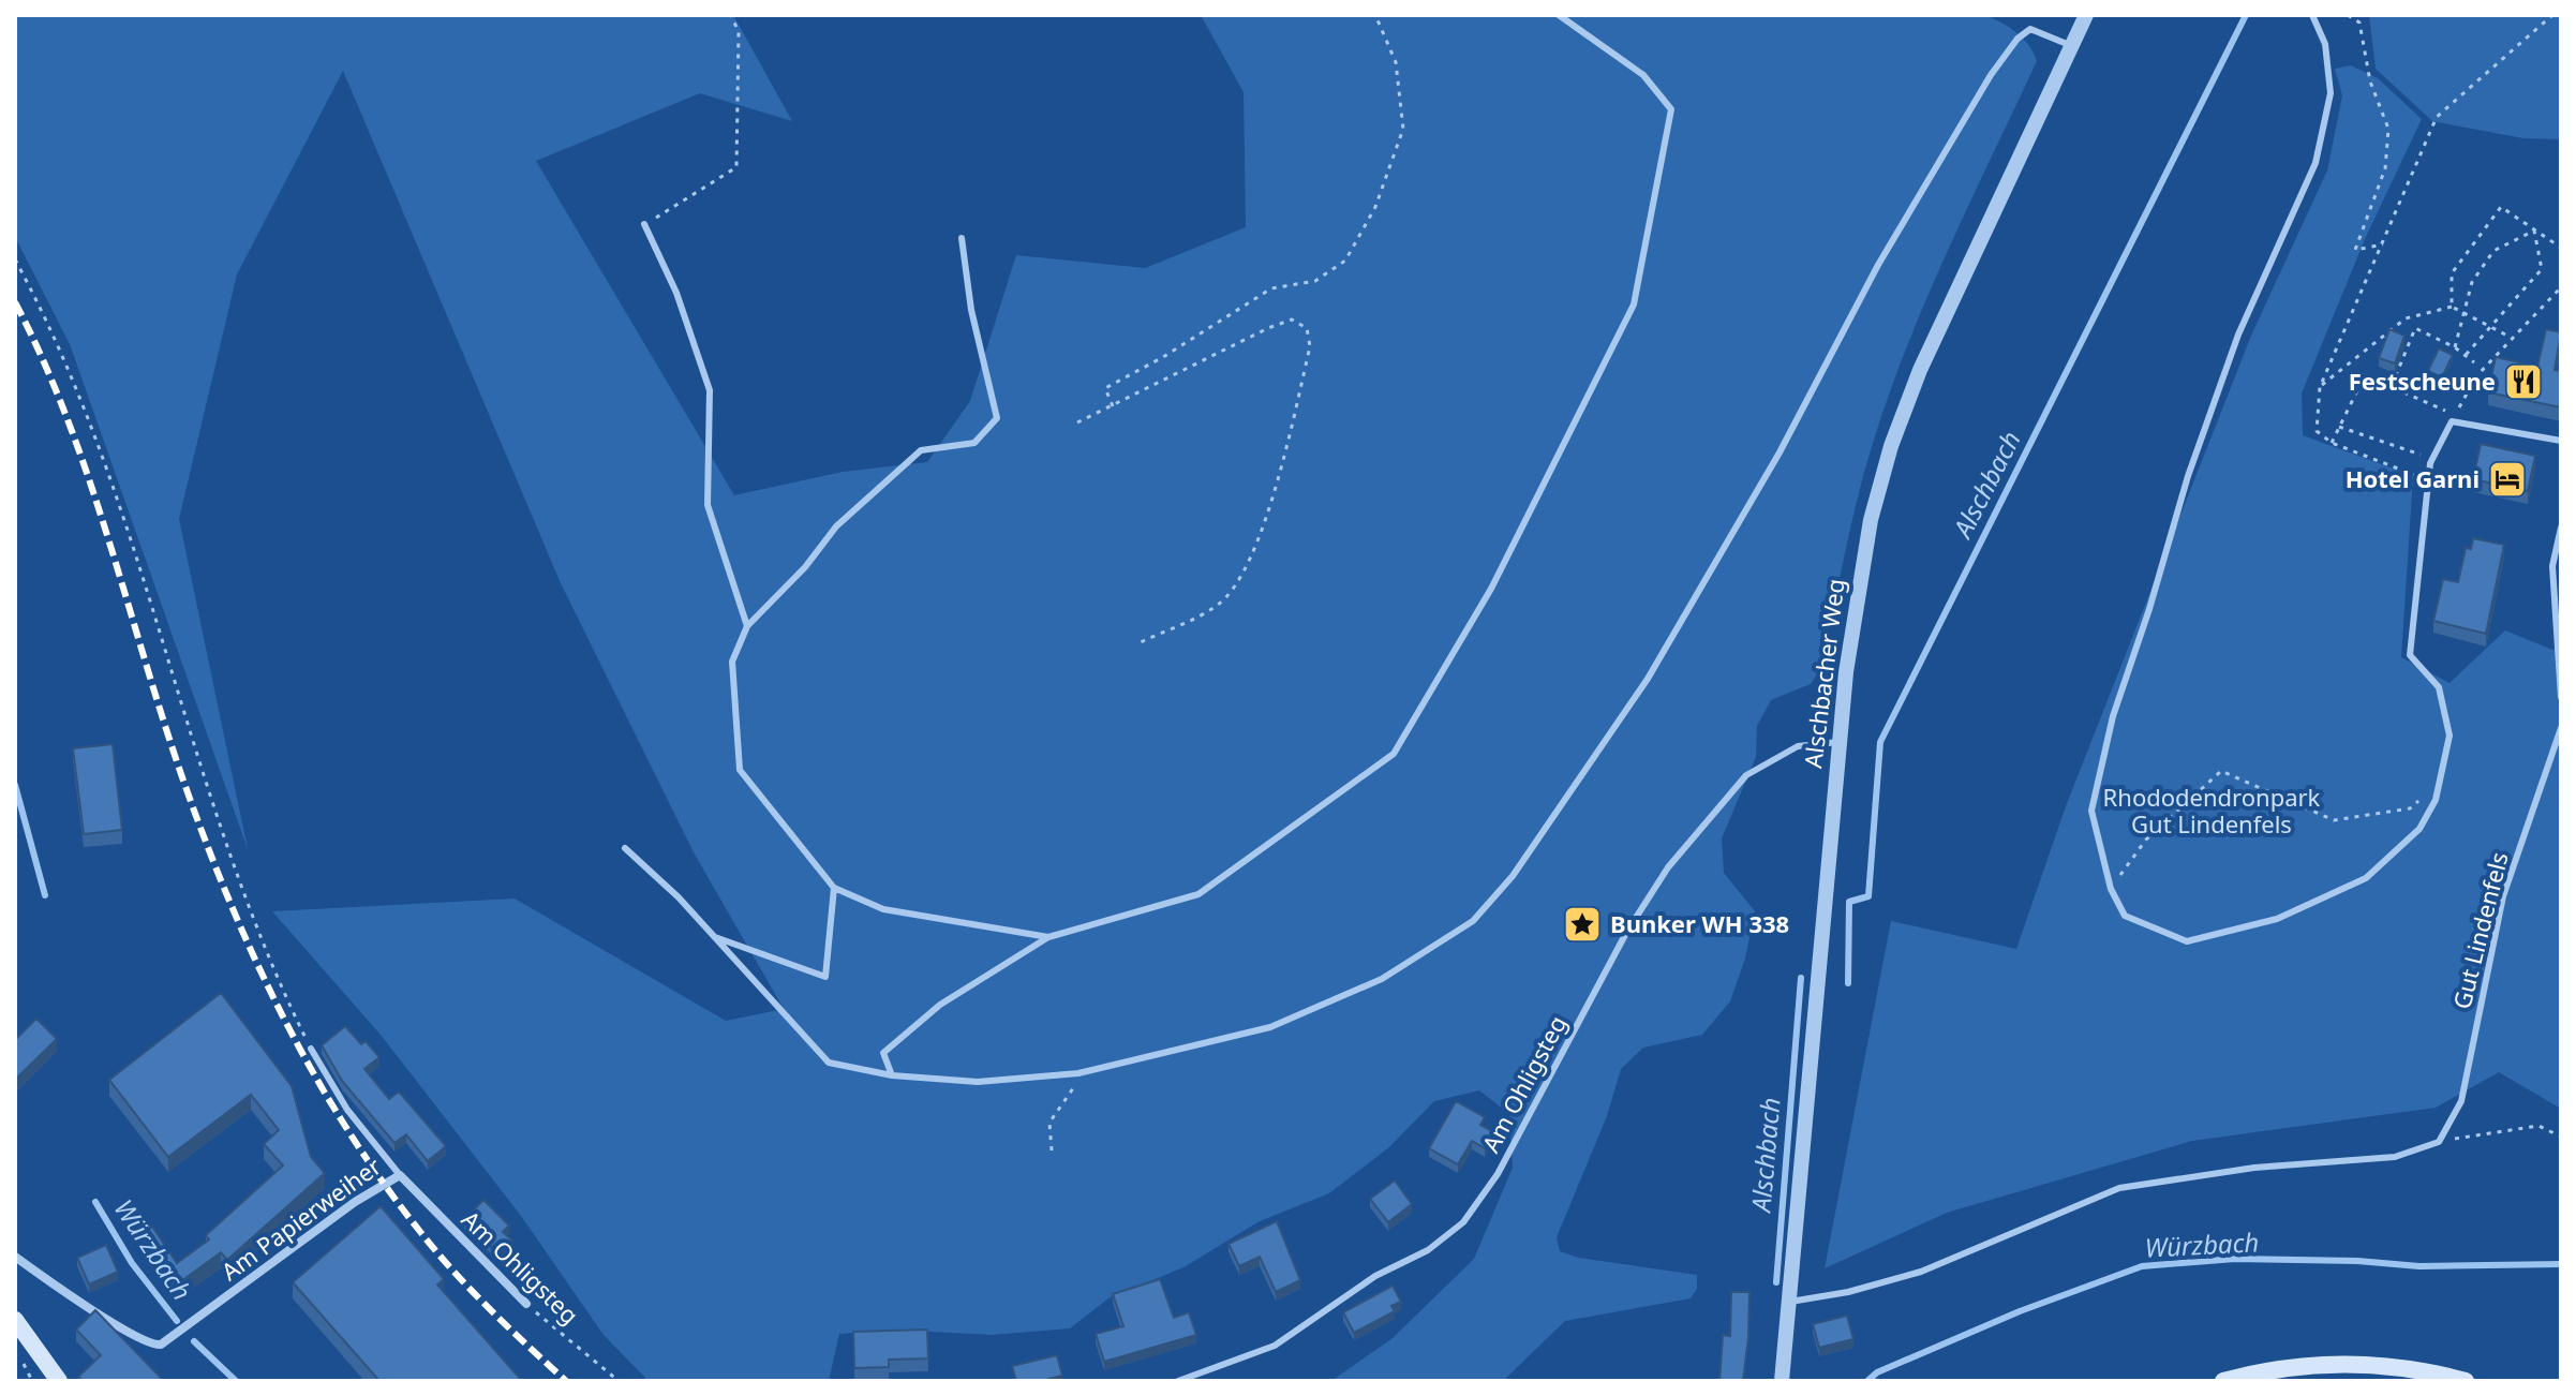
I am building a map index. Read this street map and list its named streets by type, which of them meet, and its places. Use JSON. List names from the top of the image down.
{
  "streets": {
    "street": ["Alschbacher Weg", "Am Ohligsteg", "Am Papierweiher"],
    "lane": ["Gut Lindenfels"]
  },
  "crossings": [
    ["Alschbacher Weg", "Am Ohligsteg"],
    ["Am Ohligsteg", "Am Papierweiher"]
  ],
  "water": ["Alschbach", "Würzbach"],
  "parks": ["Rhododendronpark Gut Lindenfels"],
  "places": {
    "restaurant": ["Festscheune"],
    "hotel": ["Hotel Garni"],
    "place": ["Bunker WH 338"]
  }
}
